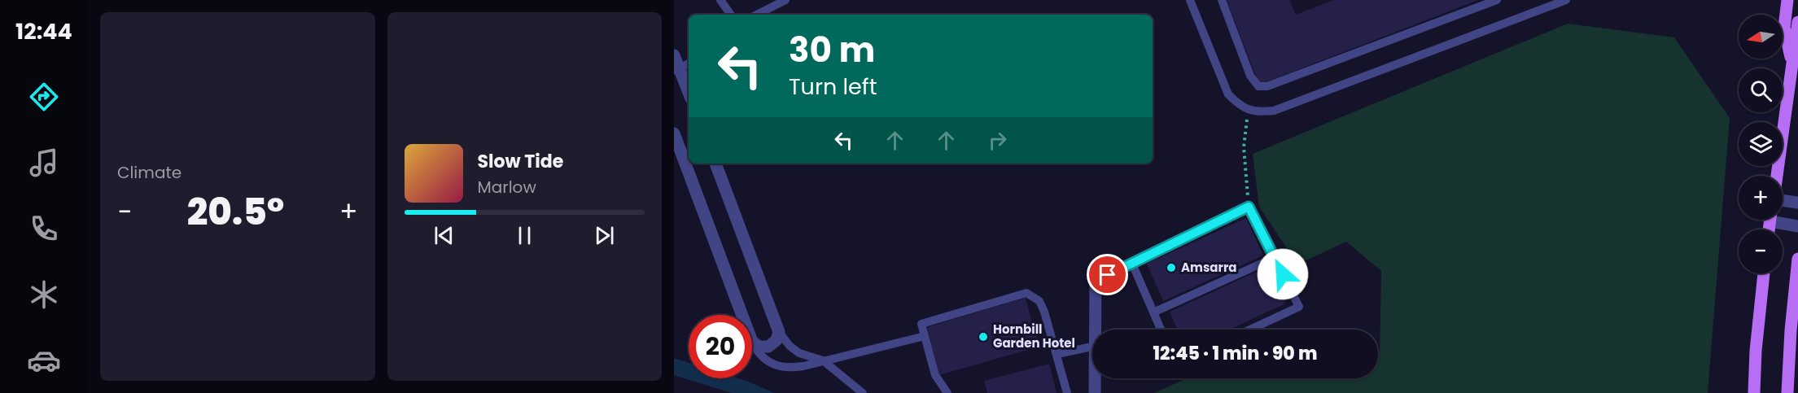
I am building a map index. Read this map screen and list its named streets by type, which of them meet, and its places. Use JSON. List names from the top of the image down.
{
  "places": ["Amsarra", "Hornbill Garden Hotel"],
  "north": "left",
  "page": {
    "tabs": "12:44",
    "tile": "Climate",
    "map_buttons": ["+", "−"],
    "turn": ["30 m", "Turn left"],
    "song": ["Slow Tide", "Marlow"],
    "heat": ["−", "20.5°", "+"],
    "limit": "20",
    "trip": "12:45 · 1 min · 90 m"
  }
}
